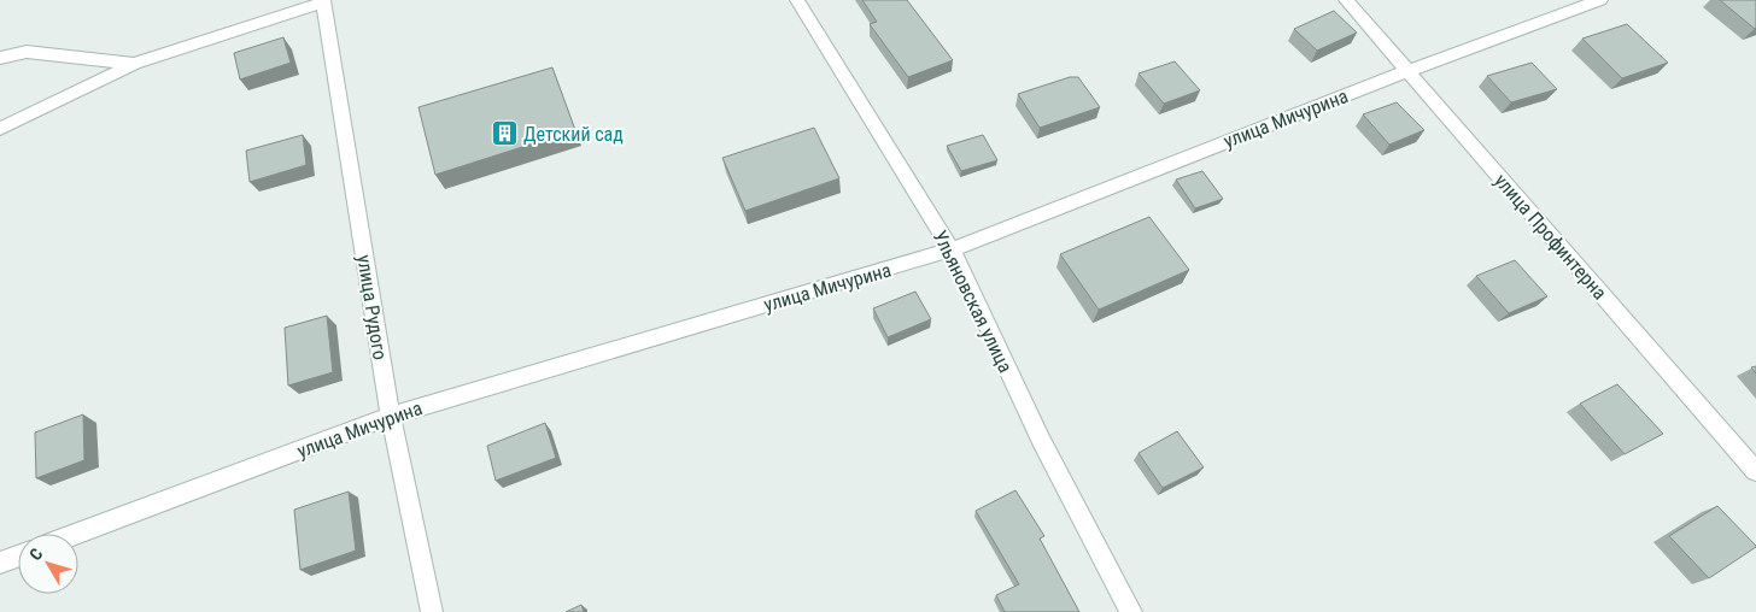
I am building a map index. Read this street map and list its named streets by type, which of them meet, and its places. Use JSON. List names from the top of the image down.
{
  "streets": {
    "street": [
      "улица Мичурина",
      "улица Профинтерна",
      "Ульяновская улица",
      "улица Рудого"
    ]
  },
  "crossings": [
    ["улица Мичурина", "улица Профинтерна"],
    ["улица Мичурина", "Ульяновская улица"],
    ["улица Мичурина", "улица Рудого"]
  ],
  "places": {
    "building": ["Детский сад"]
  },
  "north": "top left"
}
